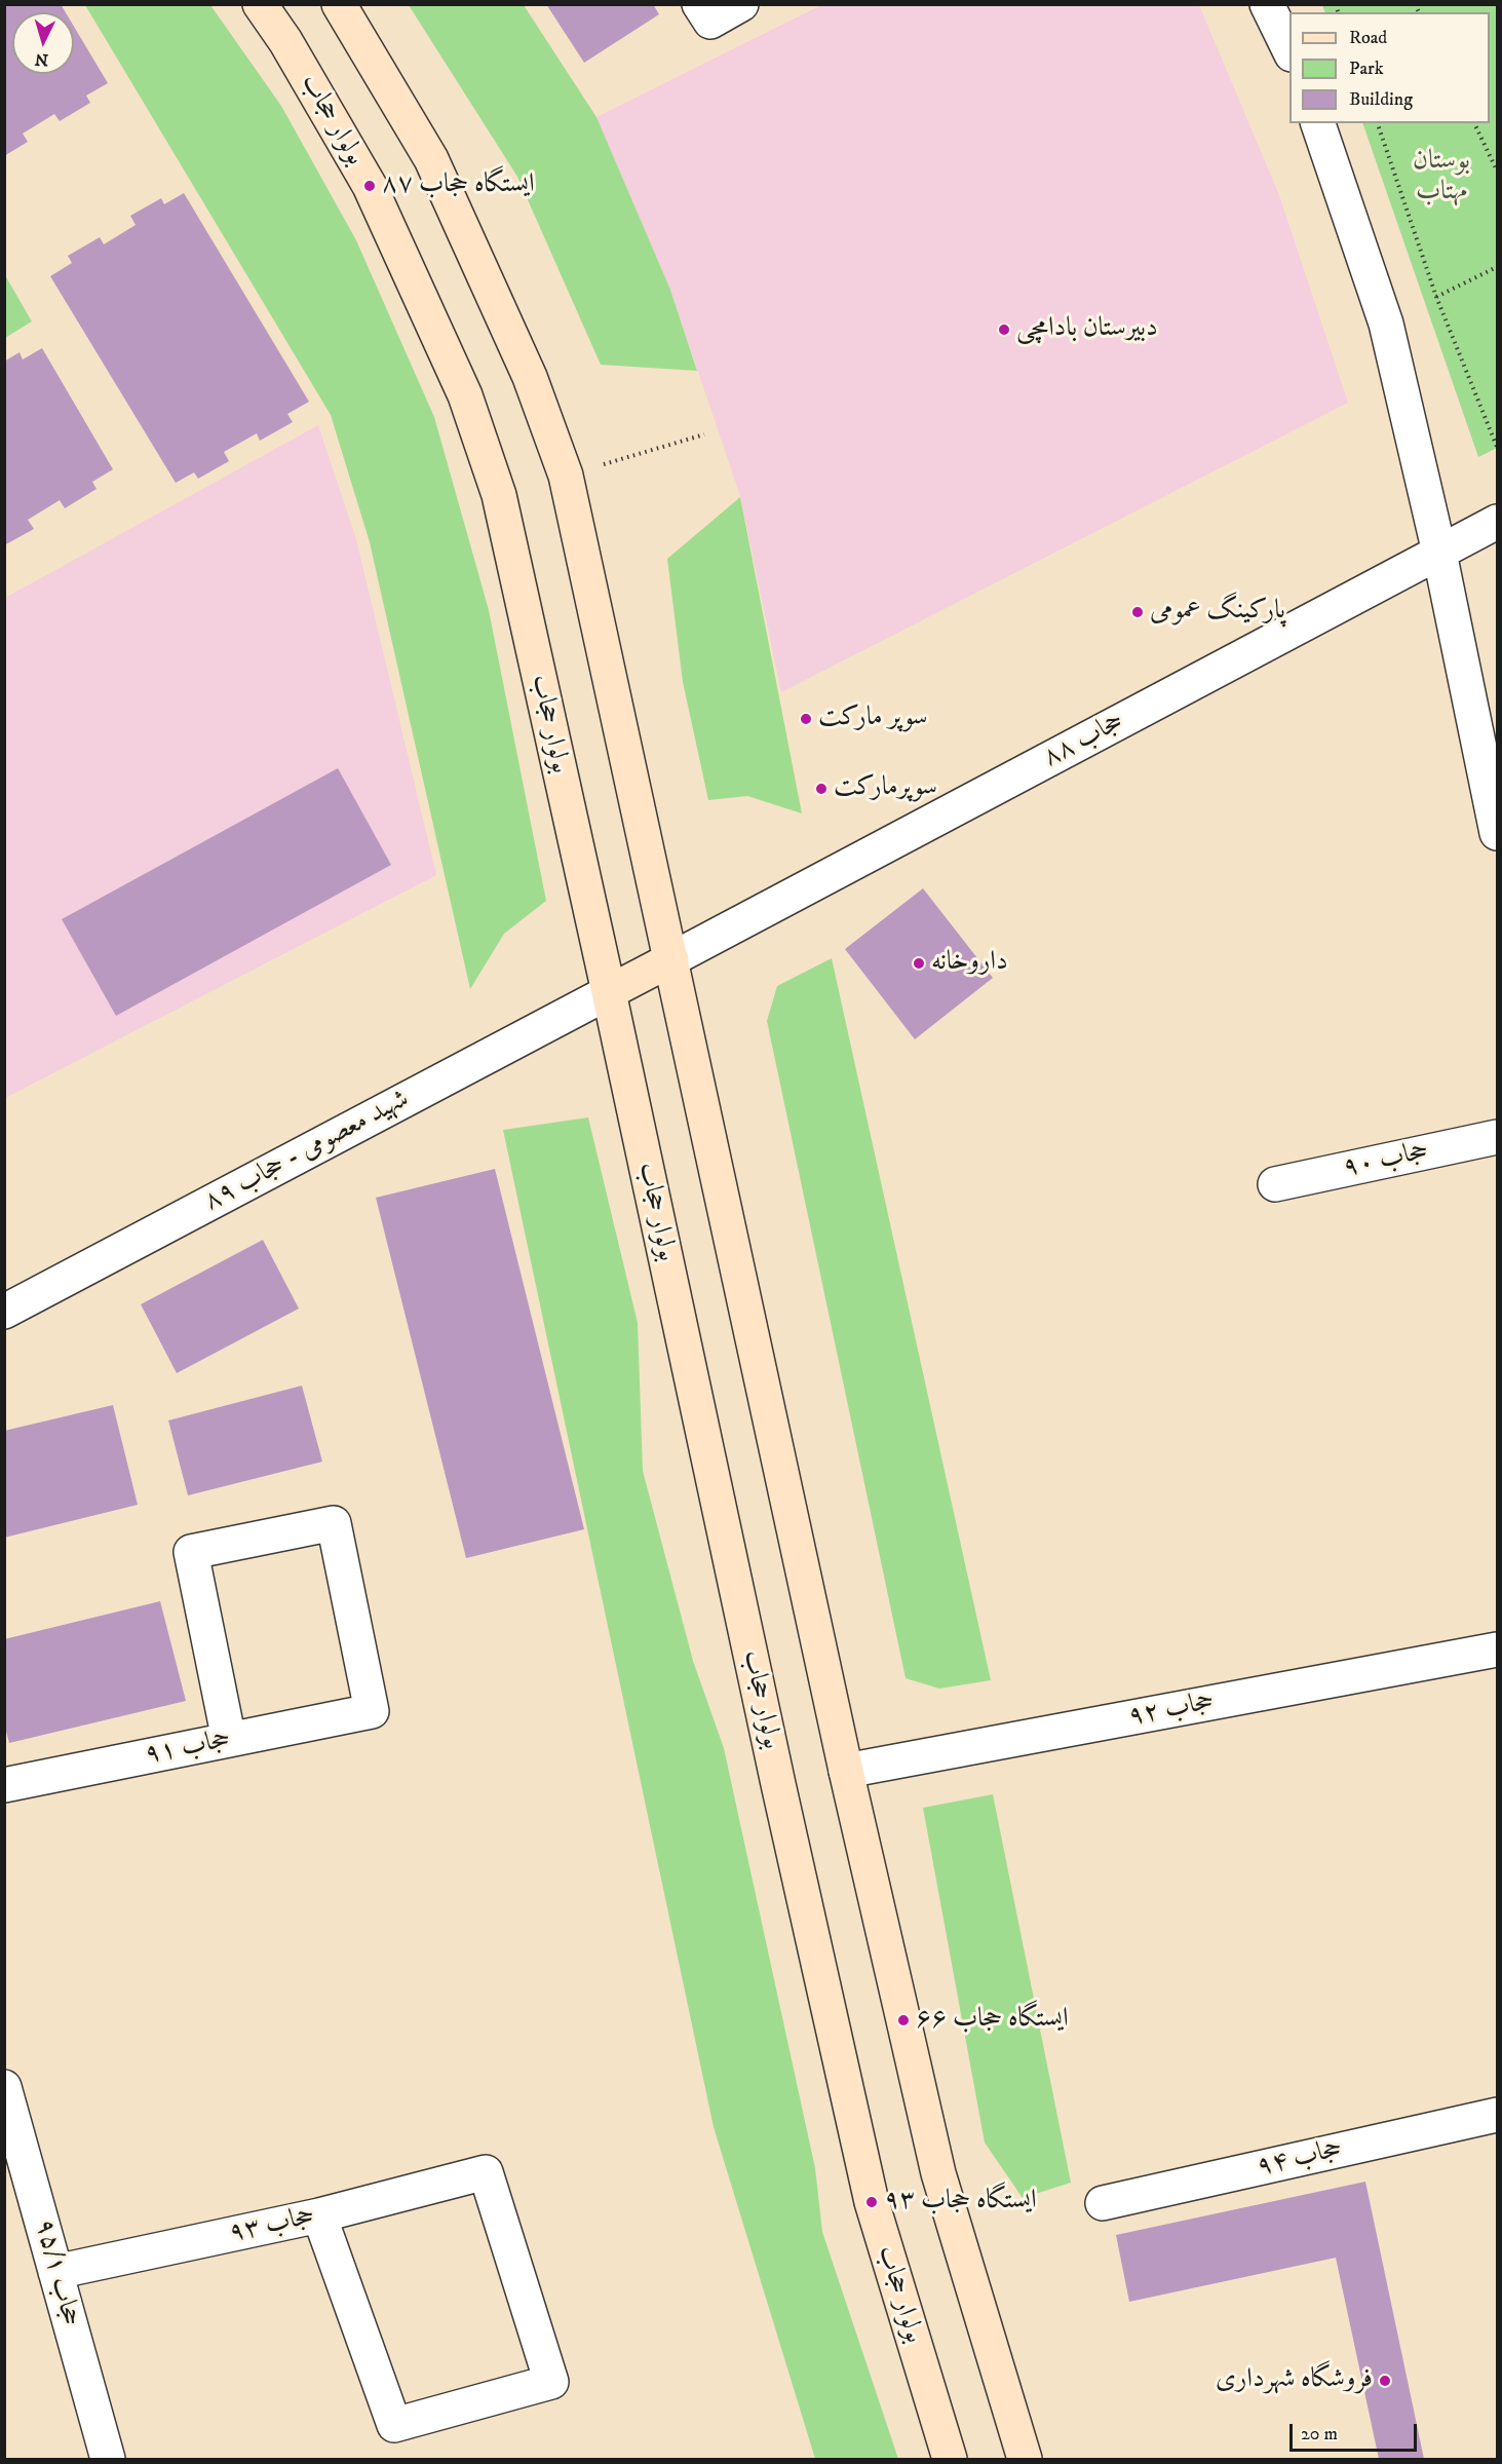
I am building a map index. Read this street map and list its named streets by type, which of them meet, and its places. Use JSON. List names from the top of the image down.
{
  "streets": {
    "main road": ["بولوار حجاب"],
    "street": [
      "حجاب ۸۸",
      "شهید معصومی - حجاب ۸۹",
      "حجاب ۹۰",
      "حجاب ۹۲",
      "حجاب ۹۱",
      "حجاب ۹۴",
      "حجاب ۹۳",
      "حجاب ۹۵/۱"
    ]
  },
  "crossings": [
    ["بولوار حجاب", "شهید معصومی - حجاب ۸۹"],
    ["حجاب ۹۳", "حجاب ۹۵/۱"]
  ],
  "parks": ["بوستان مهتاب"],
  "places": [
    "ایستگاه حجاب ۸۷",
    "دبیرستان بادامچی",
    "پارکینگ عمومی",
    "سوپر مارکت",
    "سوپرمارکت",
    "داروخانه",
    "ایستگاه حجاب ۶۶",
    "ایستگاه حجاب ۹۳",
    "فروشگاه شهرداری"
  ],
  "legend": ["Road", "Park", "Building"],
  "scale_bar": "20 m",
  "north": "bottom"
}
